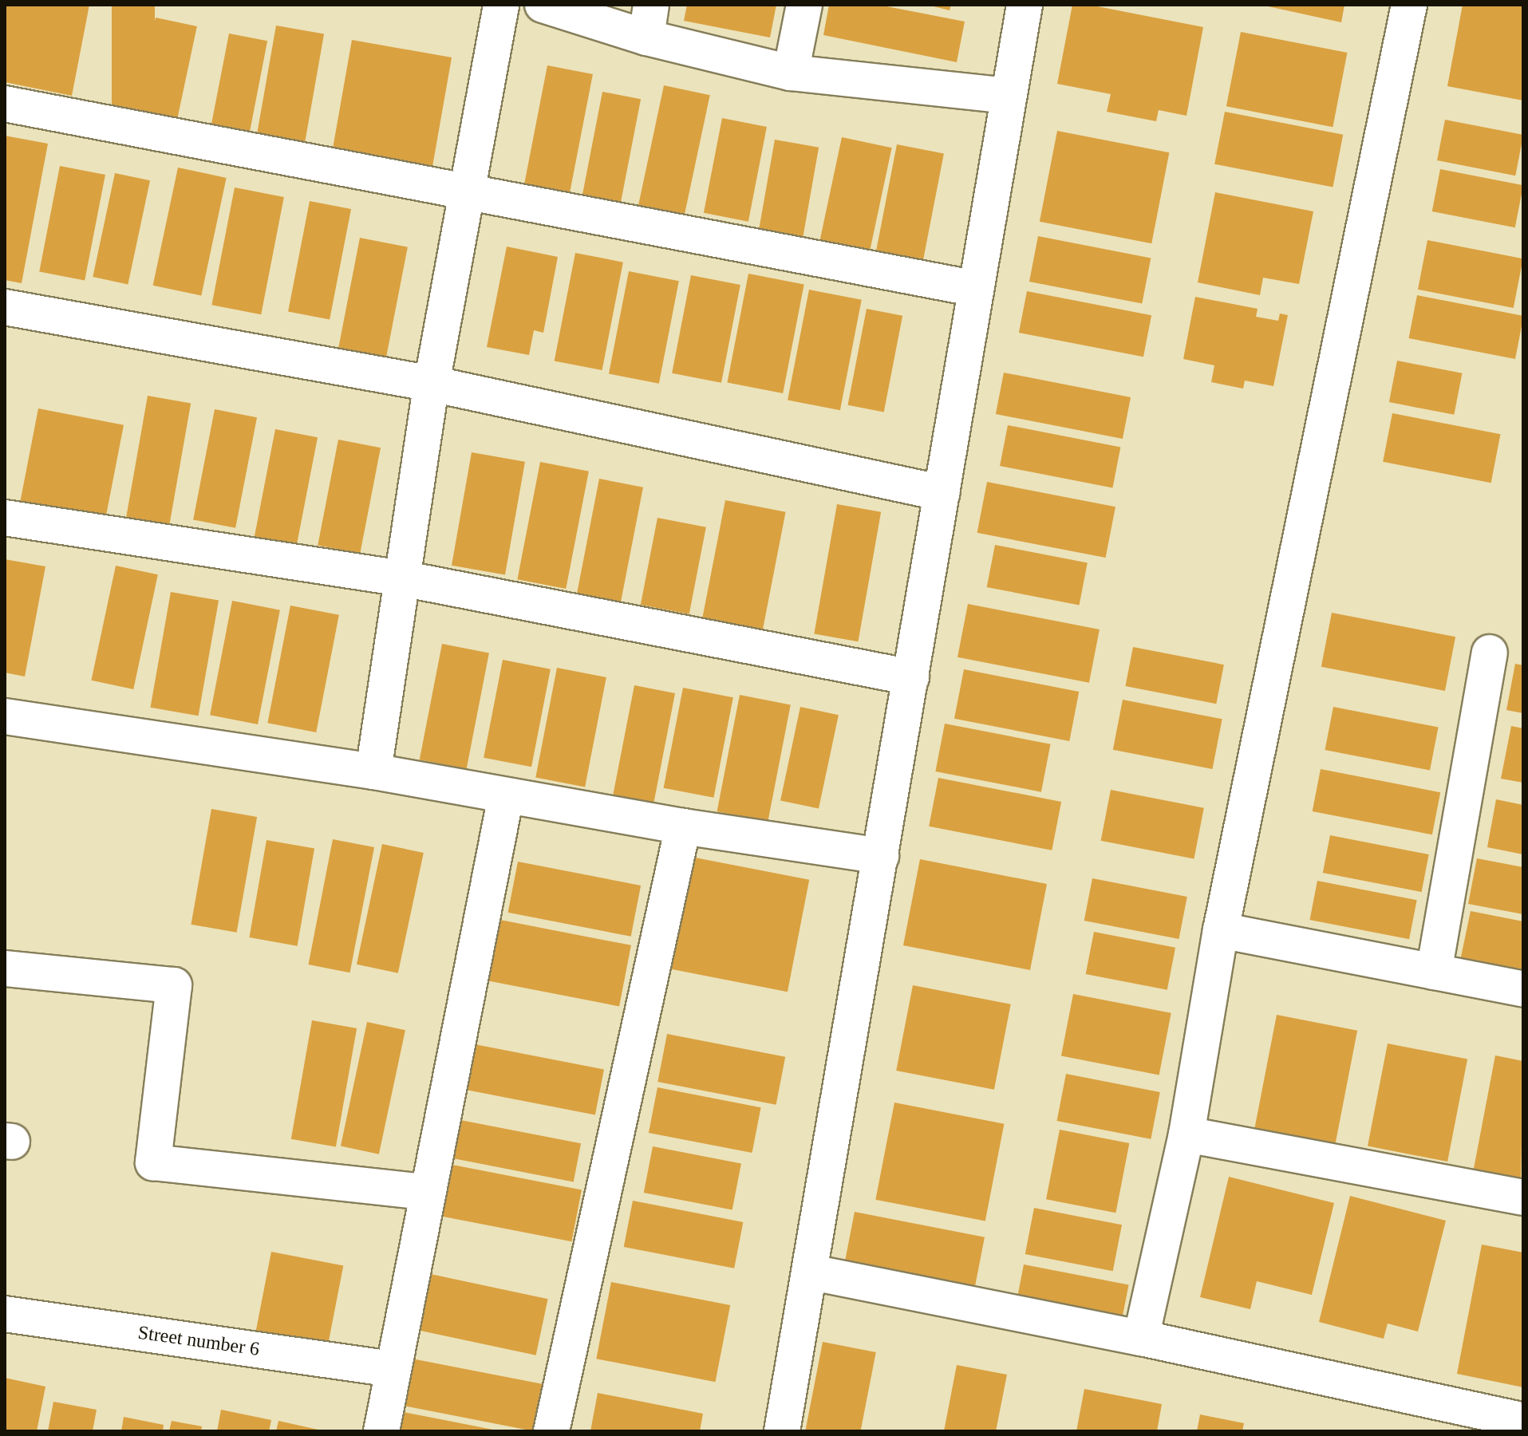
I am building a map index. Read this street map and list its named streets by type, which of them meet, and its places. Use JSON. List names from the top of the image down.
{
  "streets": {
    "street": ["Street number 6"]
  }
}
